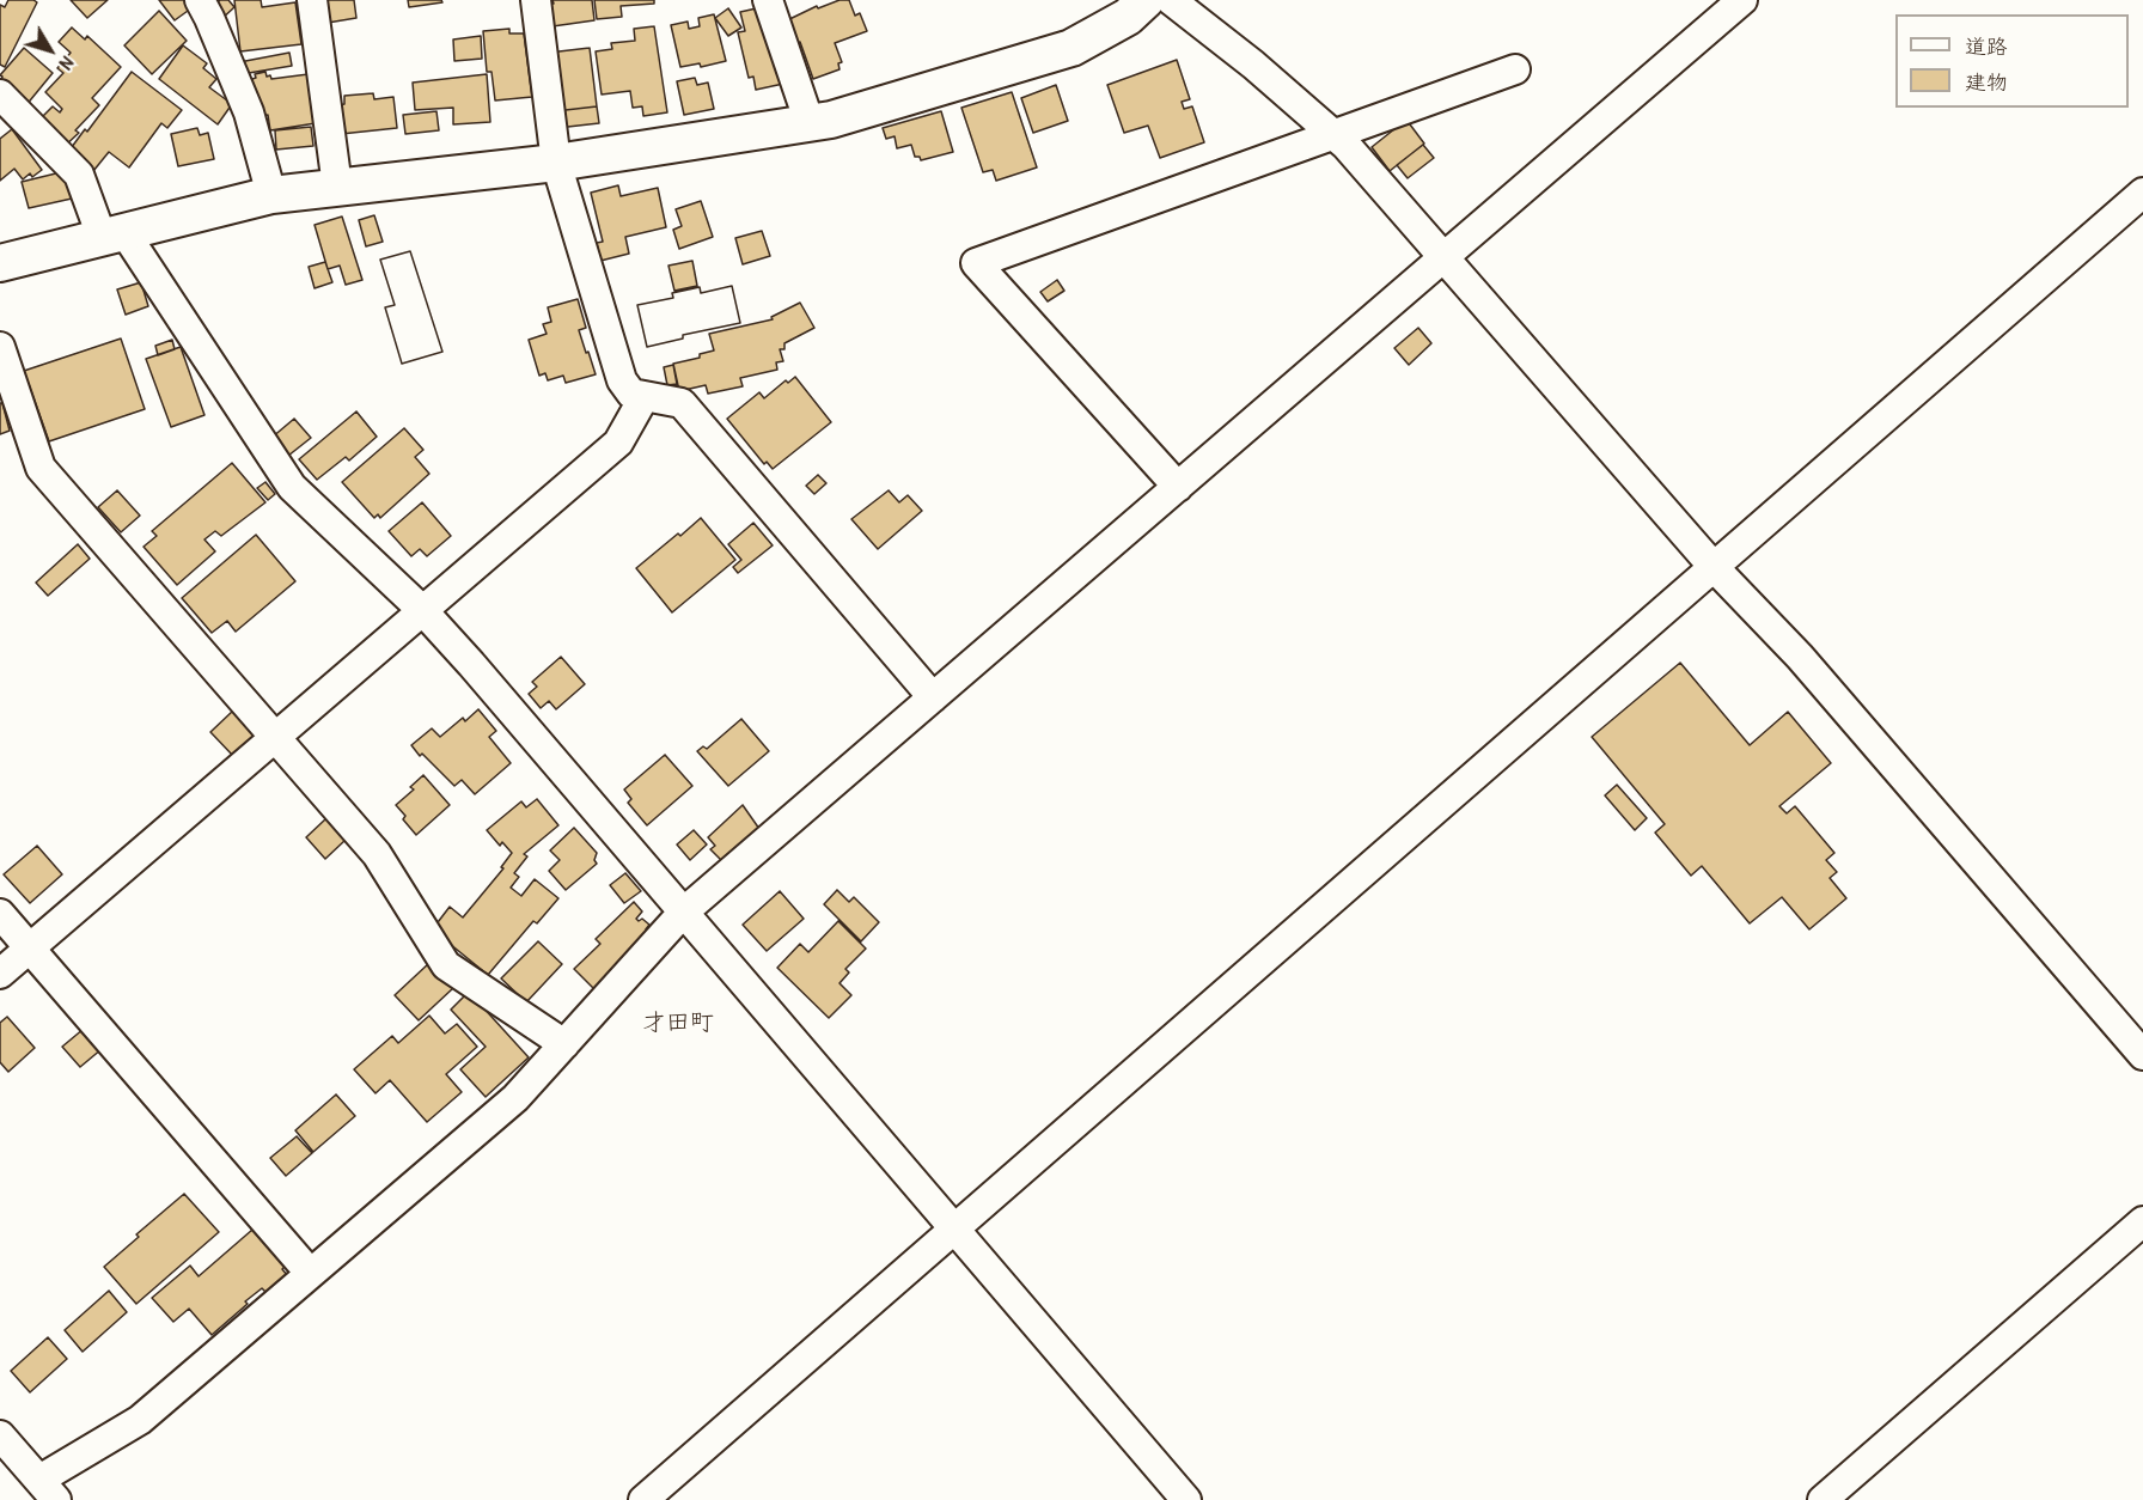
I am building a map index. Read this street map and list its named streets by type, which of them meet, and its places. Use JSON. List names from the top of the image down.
{
  "districts": ["才田町"],
  "legend": ["道路", "建物"],
  "north": "bottom right"
}
